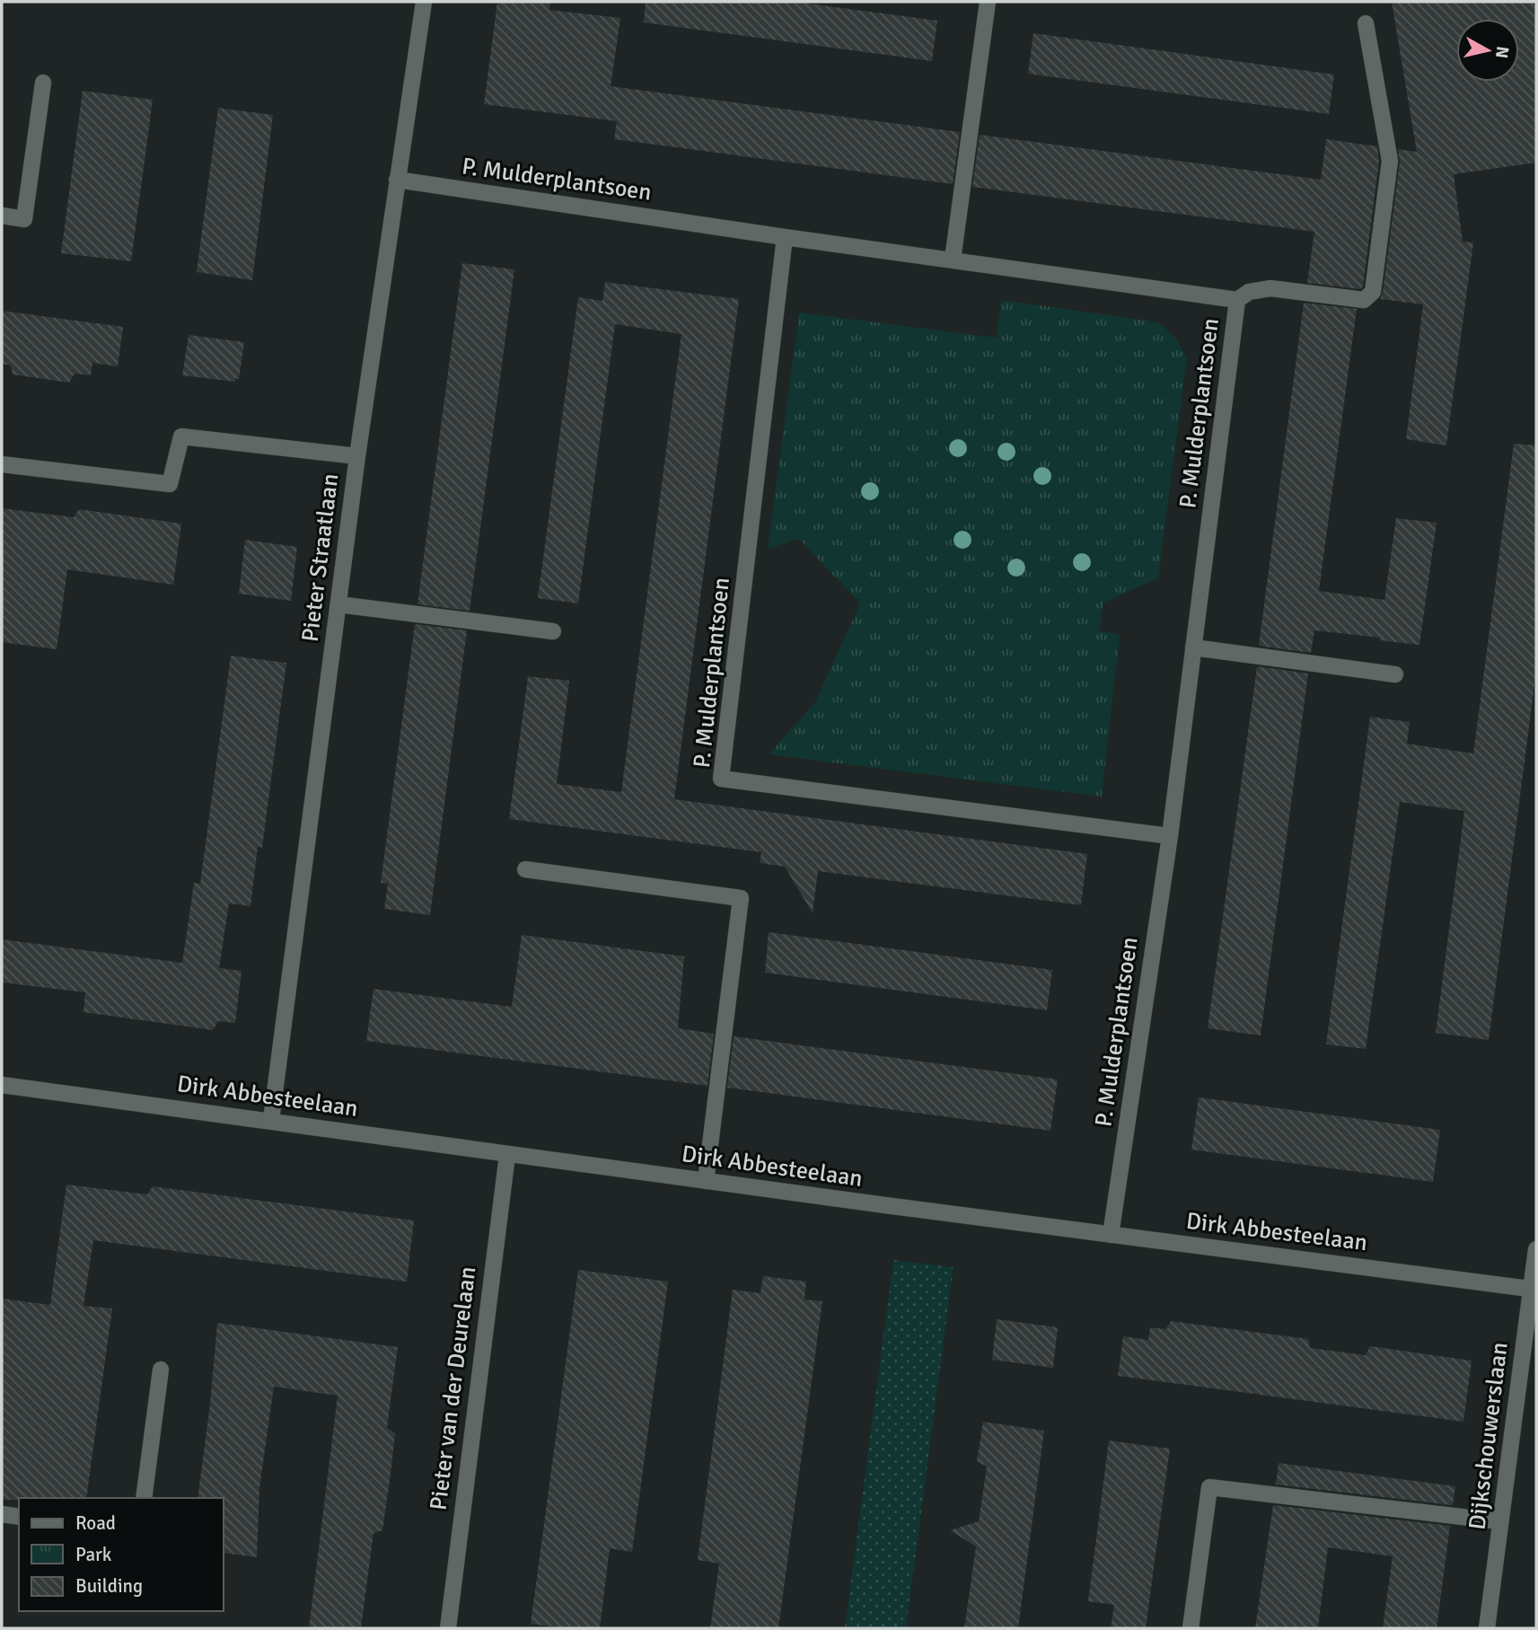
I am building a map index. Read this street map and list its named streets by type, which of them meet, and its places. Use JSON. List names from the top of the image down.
{
  "streets": {
    "street": [
      "P. Mulderplantsoen",
      "Pieter Straatlaan",
      "Dirk Abbesteelaan",
      "Pieter van der Deurelaan",
      "Dijkschouwerslaan"
    ]
  },
  "crossings": [
    ["P. Mulderplantsoen", "Pieter Straatlaan"],
    ["P. Mulderplantsoen", "Dirk Abbesteelaan"],
    ["Pieter Straatlaan", "Dirk Abbesteelaan"],
    ["Dirk Abbesteelaan", "Pieter van der Deurelaan"],
    ["Dirk Abbesteelaan", "Dijkschouwerslaan"]
  ],
  "legend": ["Road", "Park", "Building"],
  "north": "right"
}
